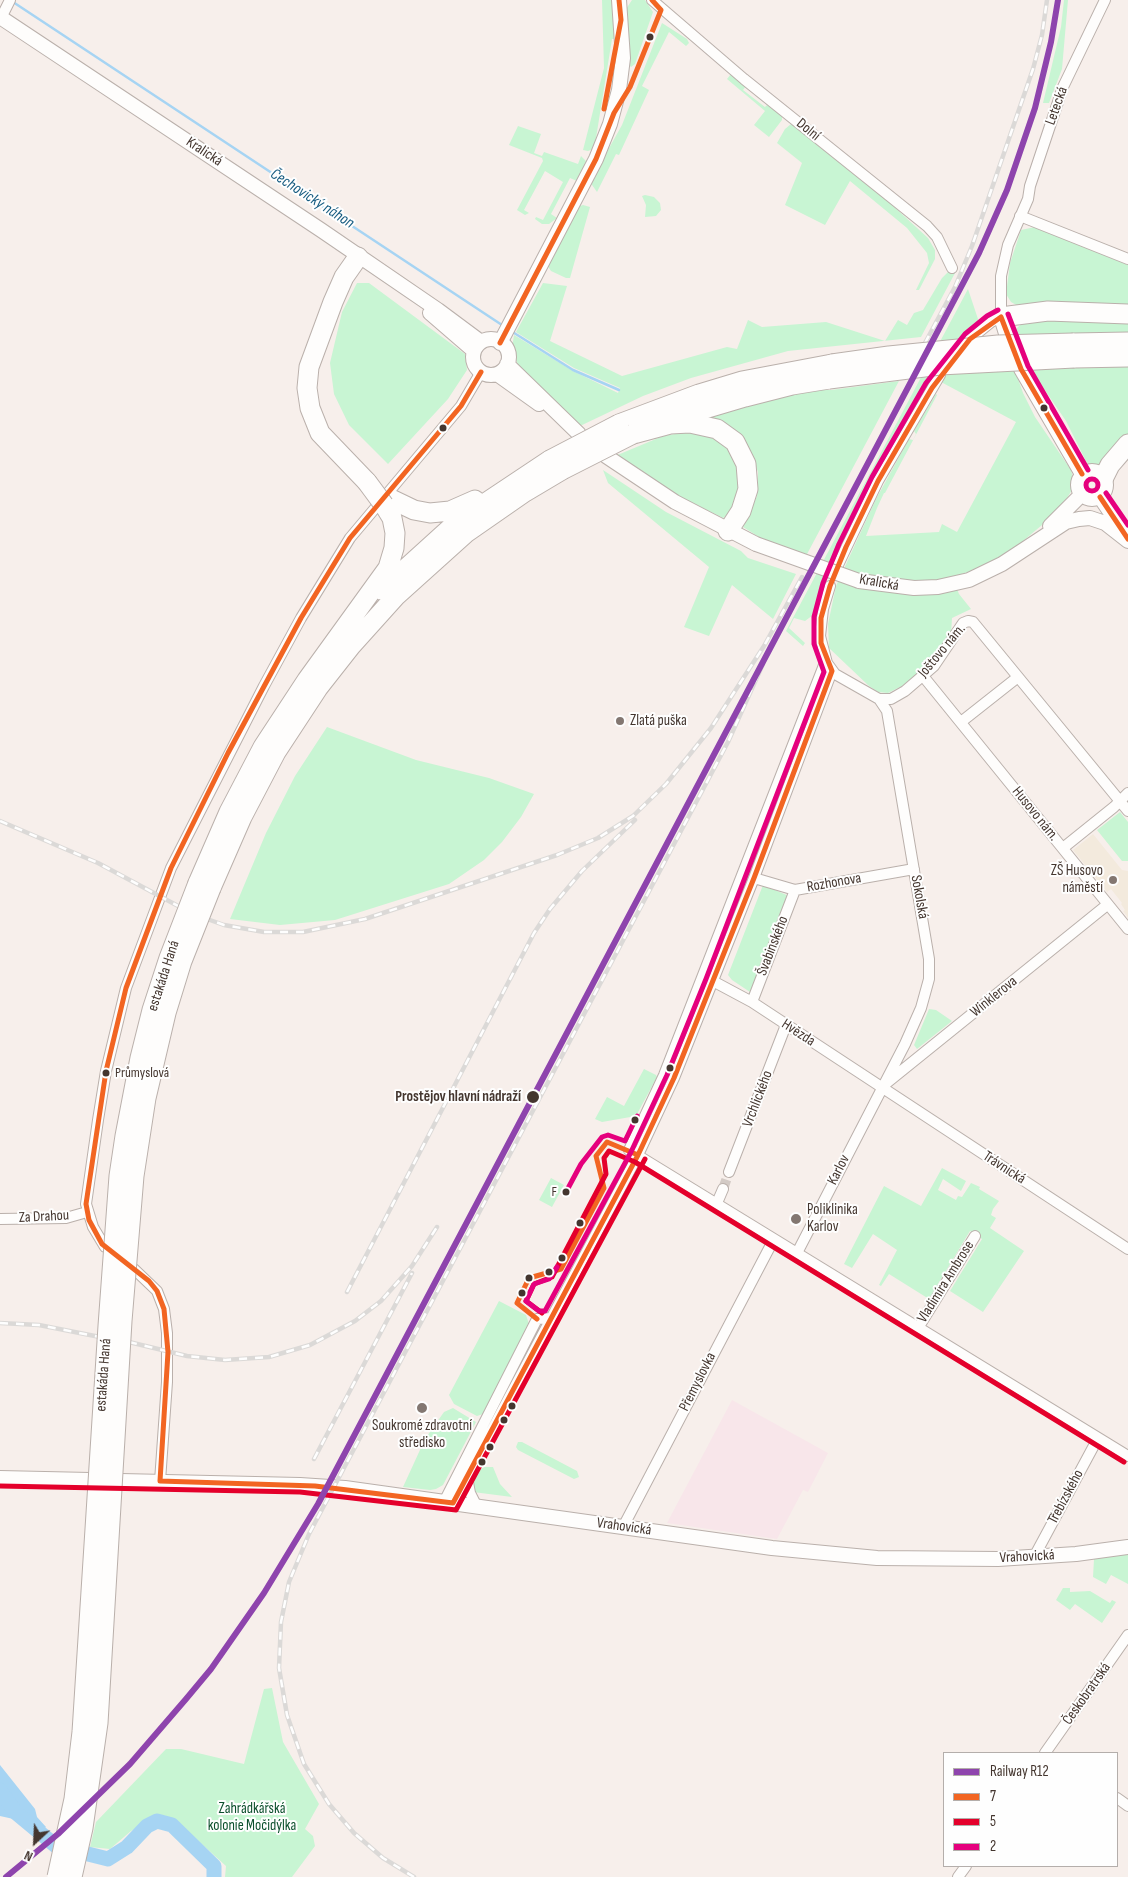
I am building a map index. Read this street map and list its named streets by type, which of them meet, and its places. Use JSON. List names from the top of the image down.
{
  "streets": {
    "highway": ["estakáda Haná"],
    "main road": ["Kralická", "Vrahovická"],
    "street": [
      "Letecká",
      "Dolní",
      "Joštovo nám.",
      "Husovo nám.",
      "Rozhonova",
      "Sokolská",
      "Švabinského",
      "Winklerova",
      "Hvězda",
      "Vrchlického",
      "Trávnická",
      "Karlov",
      "Za Drahou",
      "Vladimíra Ambrose",
      "Přemyslovka",
      "Třebízského",
      "Českobratrská"
    ]
  },
  "crossings": [
    ["Joštovo nám.", "Husovo nám."],
    ["Joštovo nám.", "Sokolská"],
    ["Husovo nám.", "Winklerova"],
    ["Rozhonova", "Sokolská"],
    ["Rozhonova", "Švabinského"],
    ["Sokolská", "Winklerova"],
    ["Sokolská", "Hvězda"],
    ["Sokolská", "Trávnická"],
    ["Sokolská", "Karlov"],
    ["Švabinského", "Hvězda"],
    ["Winklerova", "Hvězda"],
    ["Winklerova", "Trávnická"],
    ["Winklerova", "Karlov"],
    ["Hvězda", "Vrchlického"],
    ["Hvězda", "Trávnická"],
    ["Hvězda", "Karlov"],
    ["Trávnická", "Karlov"],
    ["Přemyslovka", "Vrahovická"],
    ["Třebízského", "Vrahovická"]
  ],
  "water": ["Čechovický náhon"],
  "parks": ["Zahrádkářská kolonie Močidýlka"],
  "places": [
    "Zlatá puška",
    "ZŠ Husovo náměstí",
    "Průmyslová",
    "Prostějov hlavní nádraží",
    "F",
    "Poliklinika Karlov",
    "Soukromé zdravotní středisko"
  ],
  "lines": [
    "rail line R12",
    "transit line 7",
    "transit line 2",
    "transit line 5"
  ],
  "legend": [
    "Railway R12",
    "7",
    "5",
    "2"
  ],
  "north": "bottom left"
}
